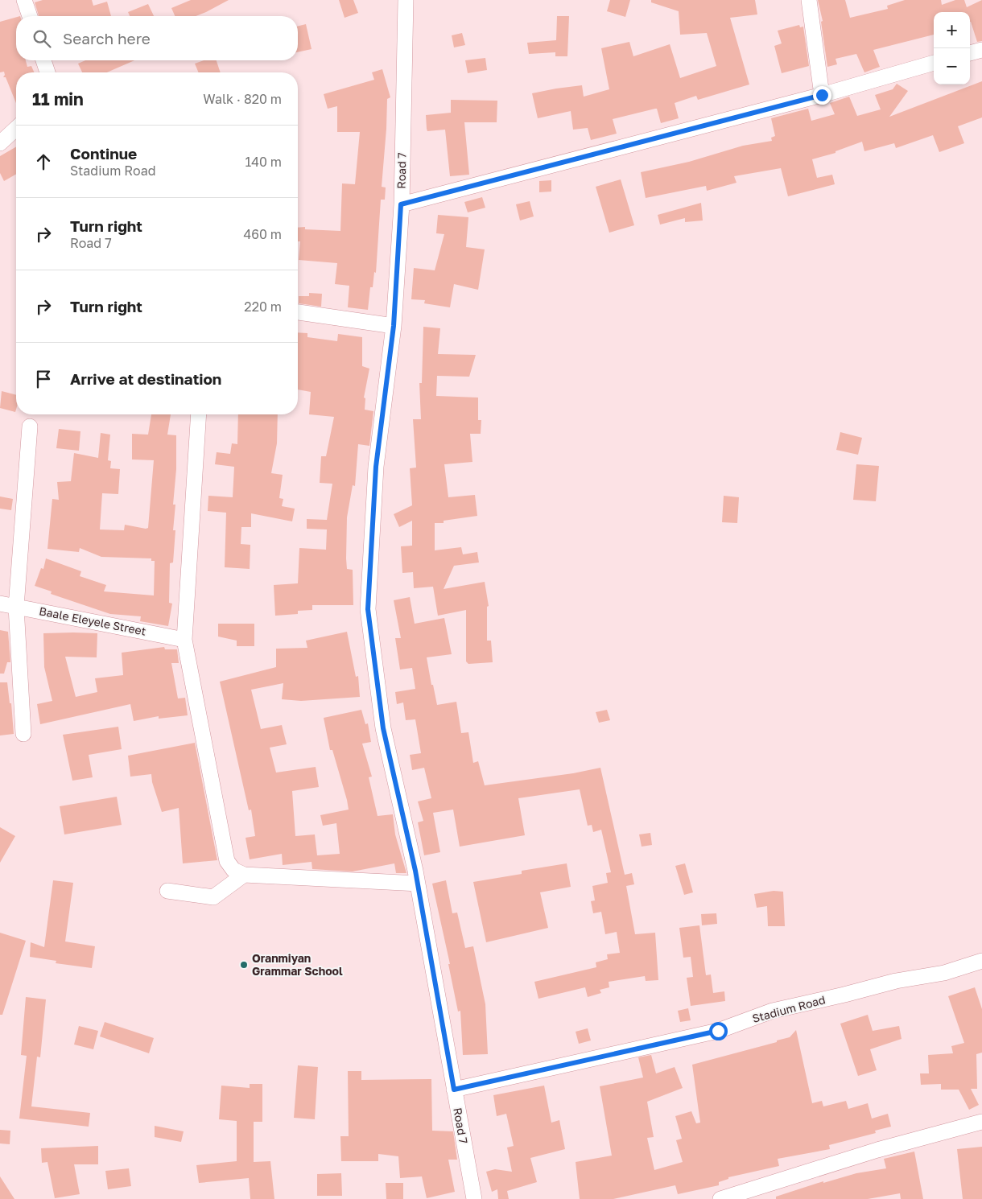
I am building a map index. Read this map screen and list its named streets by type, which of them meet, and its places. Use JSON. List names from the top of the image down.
{
  "streets": {
    "street": ["Road 7", "Baale Eleyele Street", "Stadium Road"]
  },
  "crossings": [
    ["Road 7", "Stadium Road"]
  ],
  "places": ["Oranmiyan Grammar School"],
  "page": {
    "map_buttons": ["+", "−"],
    "search": "Search here",
    "heading": ["11 min", "Walk · 820 m"],
    "list": [
      ["Continue", "Stadium Road", "140 m"],
      ["Turn right", "Road 7", "460 m"],
      ["Turn right", "220 m"],
      "Arrive at destination"
    ]
  }
}
